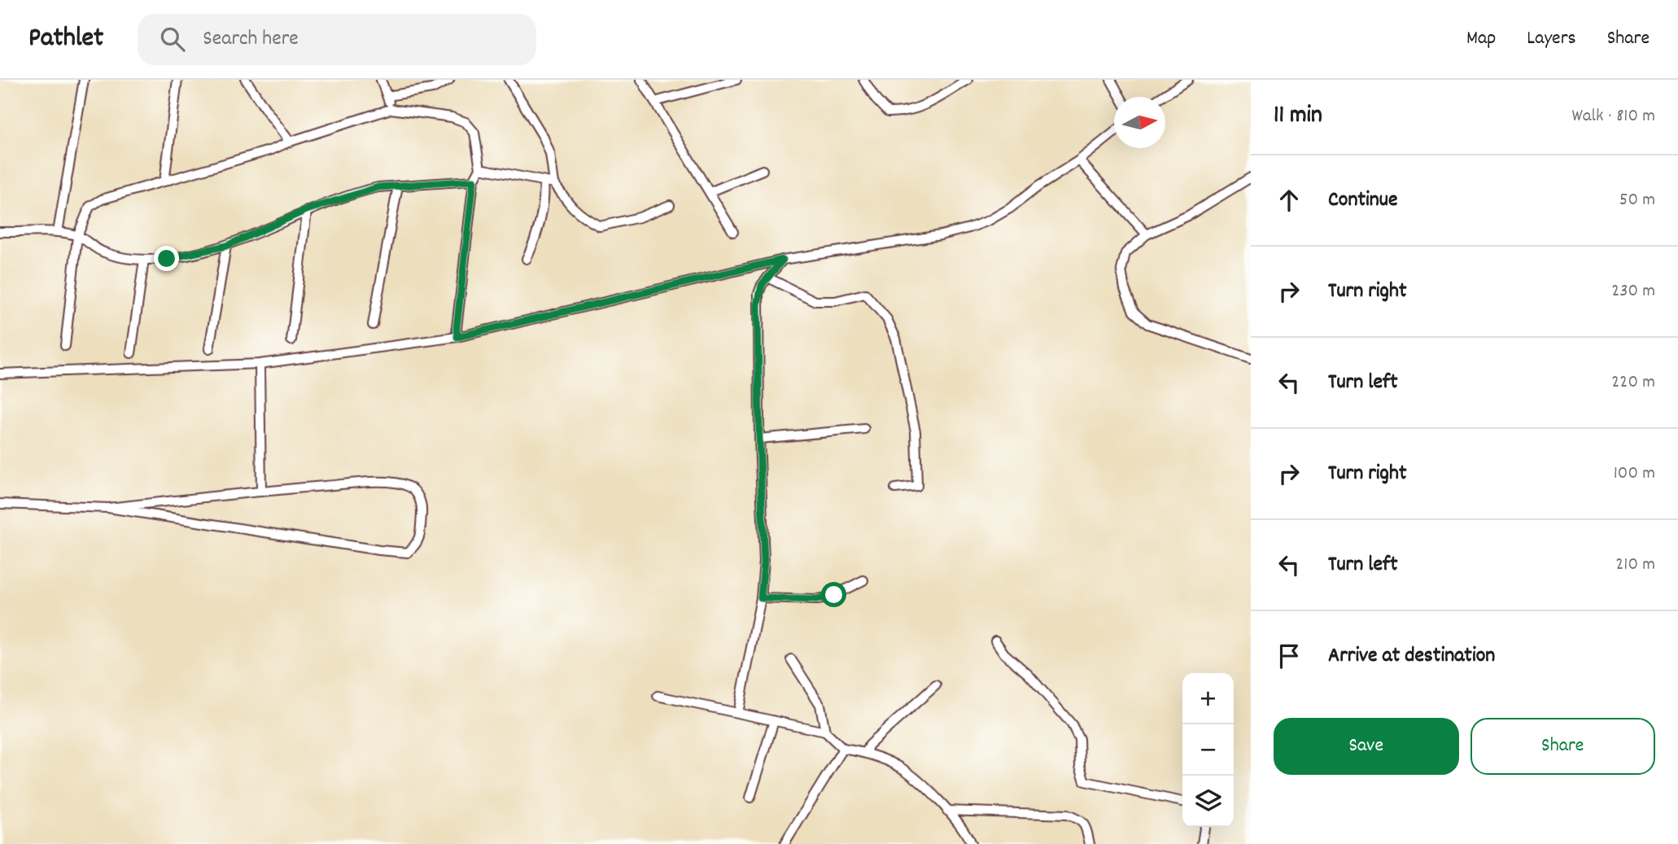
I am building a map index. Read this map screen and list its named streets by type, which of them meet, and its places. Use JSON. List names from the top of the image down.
{
  "north": "right",
  "page": {
    "header": "Pathlet",
    "search": "Search here",
    "nav": ["Map", "Layers", "Share"],
    "heading": ["11 min", "Walk · 810 m"],
    "list": [
      ["Continue", "50 m"],
      ["Turn right", "230 m"],
      ["Turn left", "220 m"],
      ["Turn right", "100 m"],
      ["Turn left", "210 m"],
      "Arrive at destination"
    ],
    "map_buttons": ["+", "−"],
    "buttons": ["Save", "Share"]
  }
}
